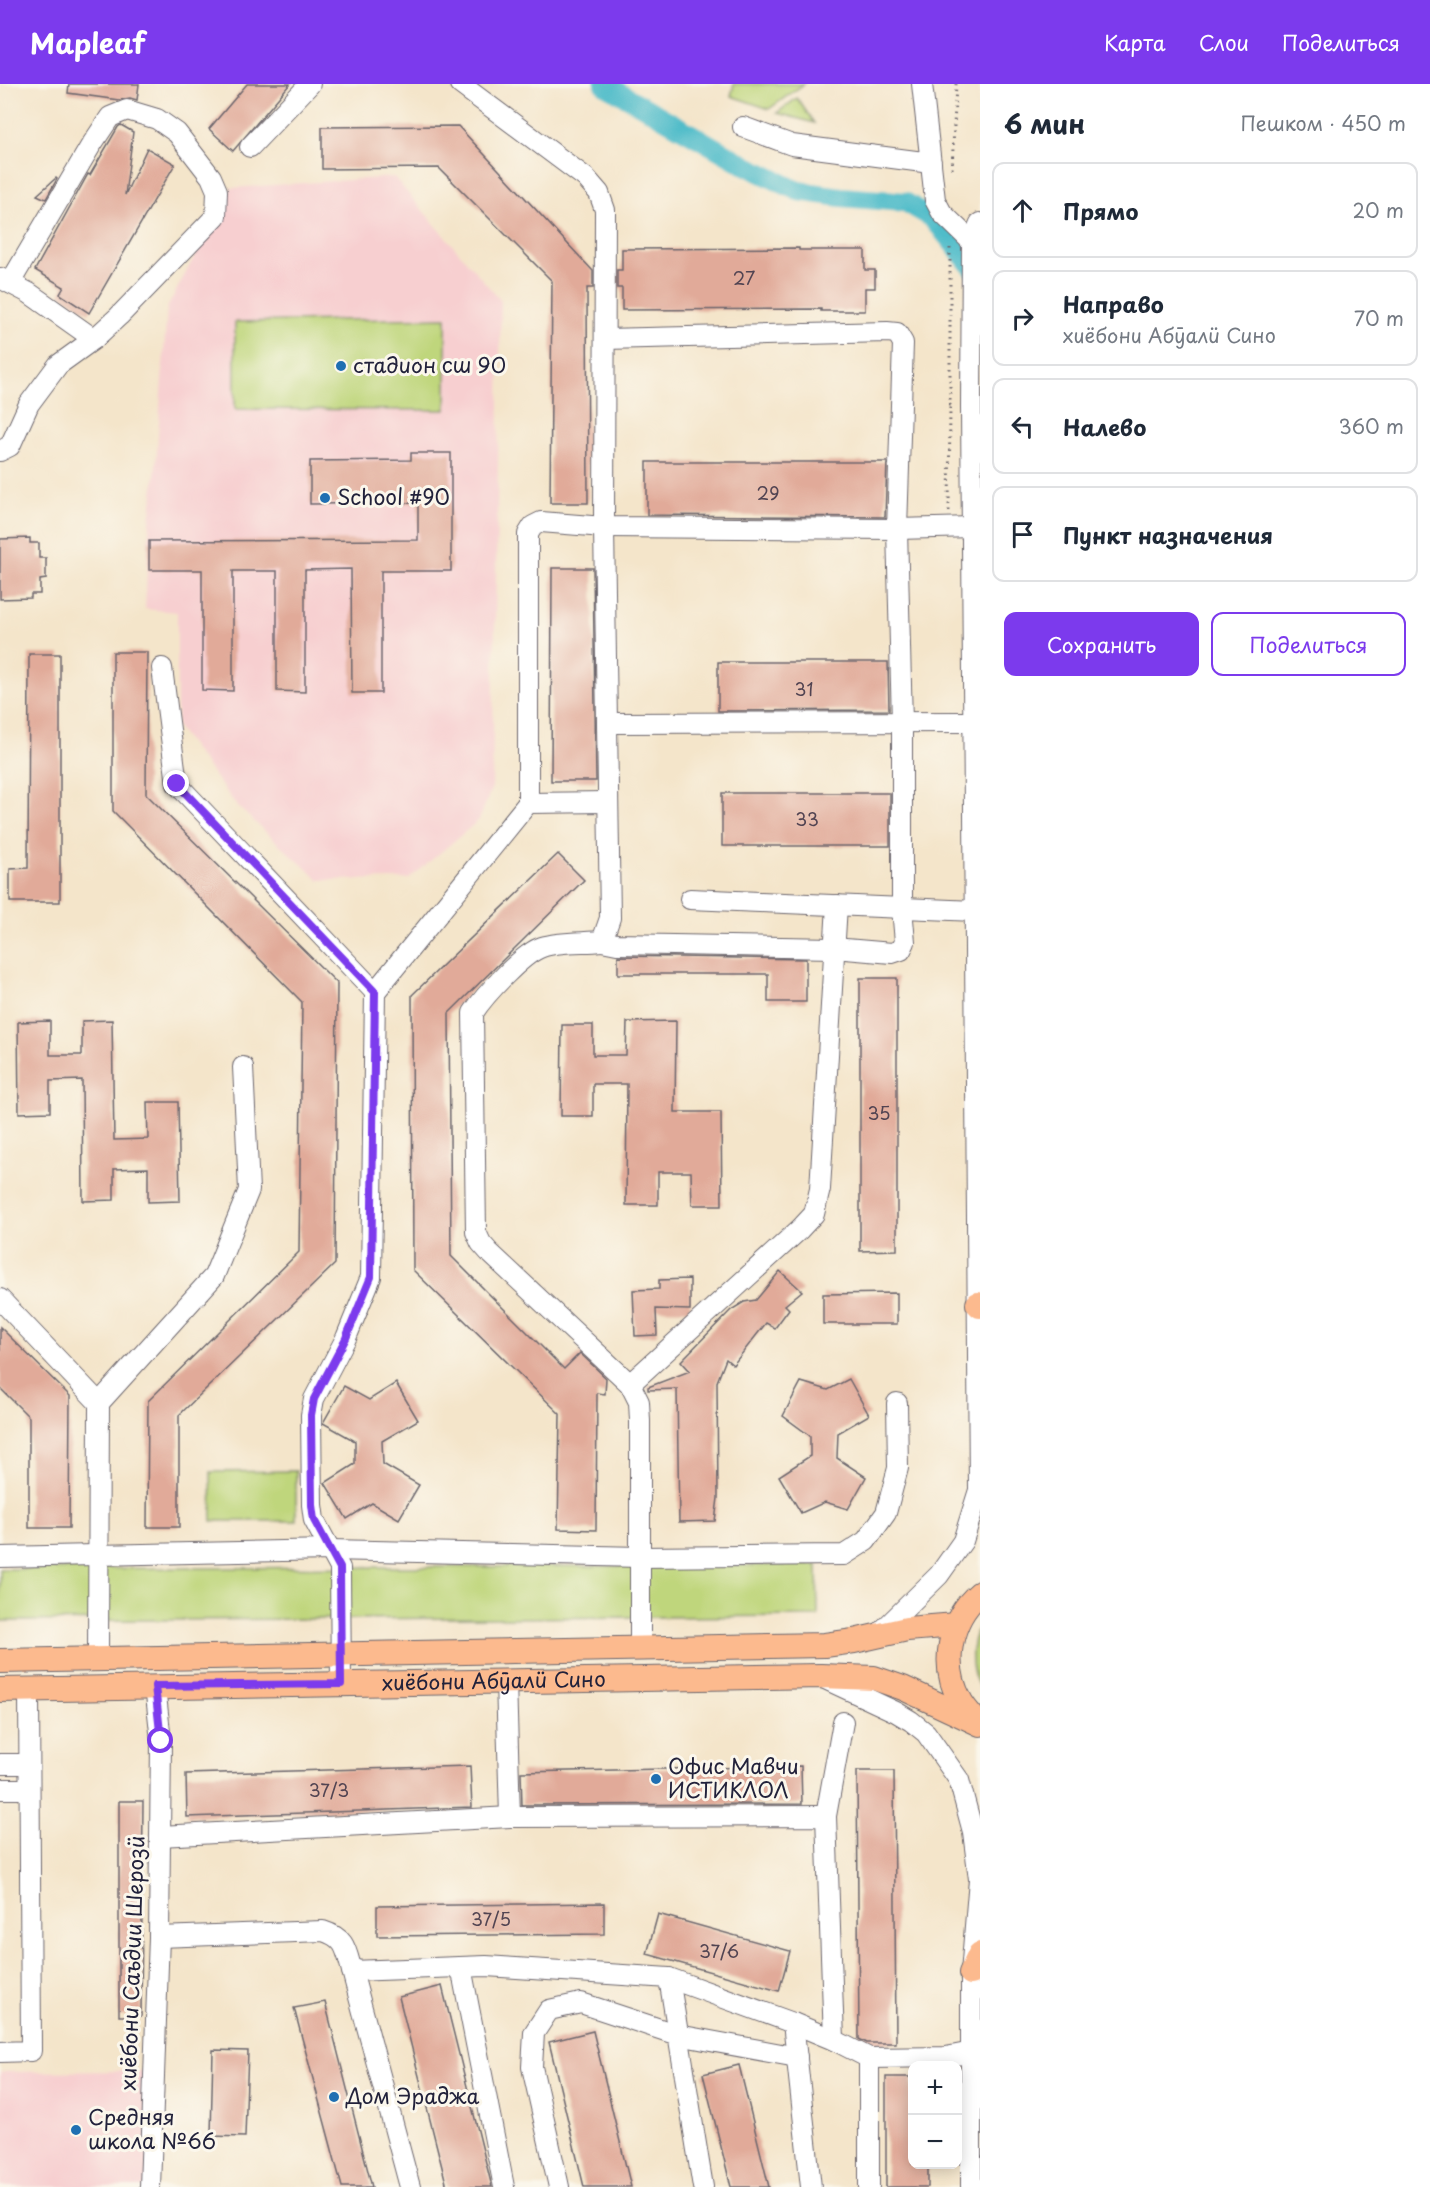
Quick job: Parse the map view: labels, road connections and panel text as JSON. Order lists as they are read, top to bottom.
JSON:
{
  "streets": {
    "main road": ["хиёбони Абӯалӣ Сино"],
    "street": ["хиёбони Саъдии Шерозӣ"]
  },
  "crossings": [
    ["хиёбони Абӯалӣ Сино", "хиёбони Саъдии Шерозӣ"]
  ],
  "places": [
    "стадион сш 90",
    "School #90",
    "Офис Мавчи ИСТИКЛОЛ",
    "Дом Эраджа",
    "Средняя школа №66"
  ],
  "house_numbers": [
    "27",
    "29",
    "31",
    "33",
    "35",
    "37/3",
    "37/5",
    "37/6"
  ],
  "page": {
    "header": "Mapleaf",
    "nav": ["Карта", "Слои", "Поделиться"],
    "heading": ["6 мин", "Пешком · 450 m"],
    "list": [
      ["Прямо", "20 m"],
      ["Направо", "хиёбони Абӯалӣ Сино", "70 m"],
      ["Налево", "360 m"],
      "Пункт назначения"
    ],
    "buttons": ["Сохранить", "Поделиться"],
    "map_buttons": ["+", "−"]
  }
}
